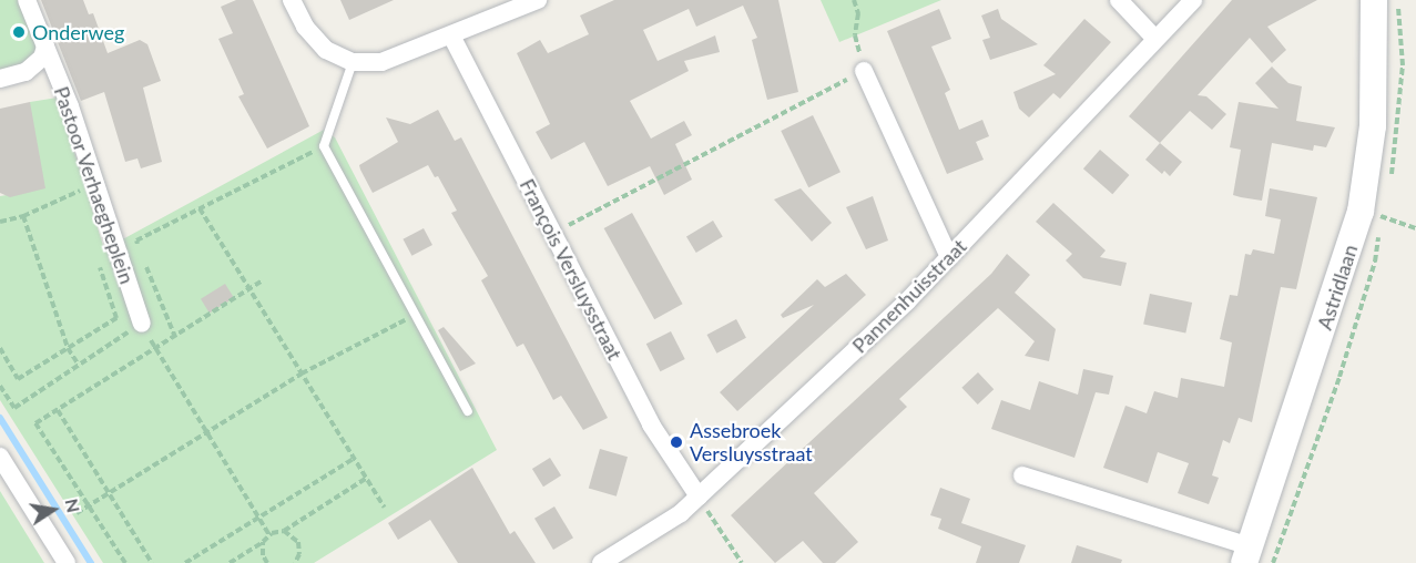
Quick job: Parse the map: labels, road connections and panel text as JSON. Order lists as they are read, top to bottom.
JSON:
{
  "streets": {
    "main road": ["Astridlaan"],
    "street": ["Pastoor Verhaegheplein", "François Versluysstraat", "Pannenhuisstraat"]
  },
  "crossings": [
    ["François Versluysstraat", "Pannenhuisstraat"]
  ],
  "places": ["Onderweg", "Assebroek Versluysstraat"],
  "north": "right"
}
